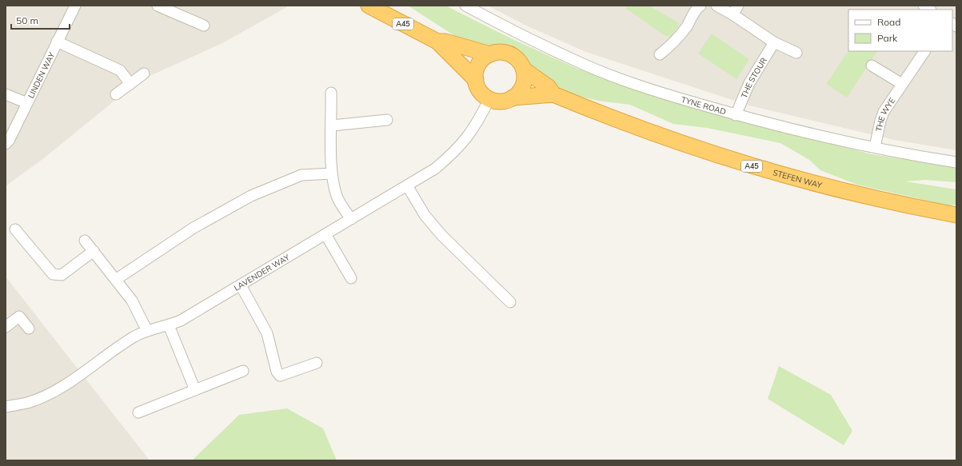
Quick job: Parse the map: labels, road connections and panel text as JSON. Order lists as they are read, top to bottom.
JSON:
{
  "streets": {
    "highway": ["A45", "STEFEN WAY"],
    "street": [
      "LINDEN WAY",
      "THE STOUR",
      "TYNE ROAD",
      "THE WYE",
      "LAVENDER WAY"
    ]
  },
  "crossings": [
    ["A45", "STEFEN WAY"],
    ["A45", "LAVENDER WAY"],
    ["THE STOUR", "TYNE ROAD"],
    ["TYNE ROAD", "THE WYE"],
    ["STEFEN WAY", "LAVENDER WAY"]
  ],
  "legend": ["Road", "Park"],
  "scale_bar": "50 m"
}
